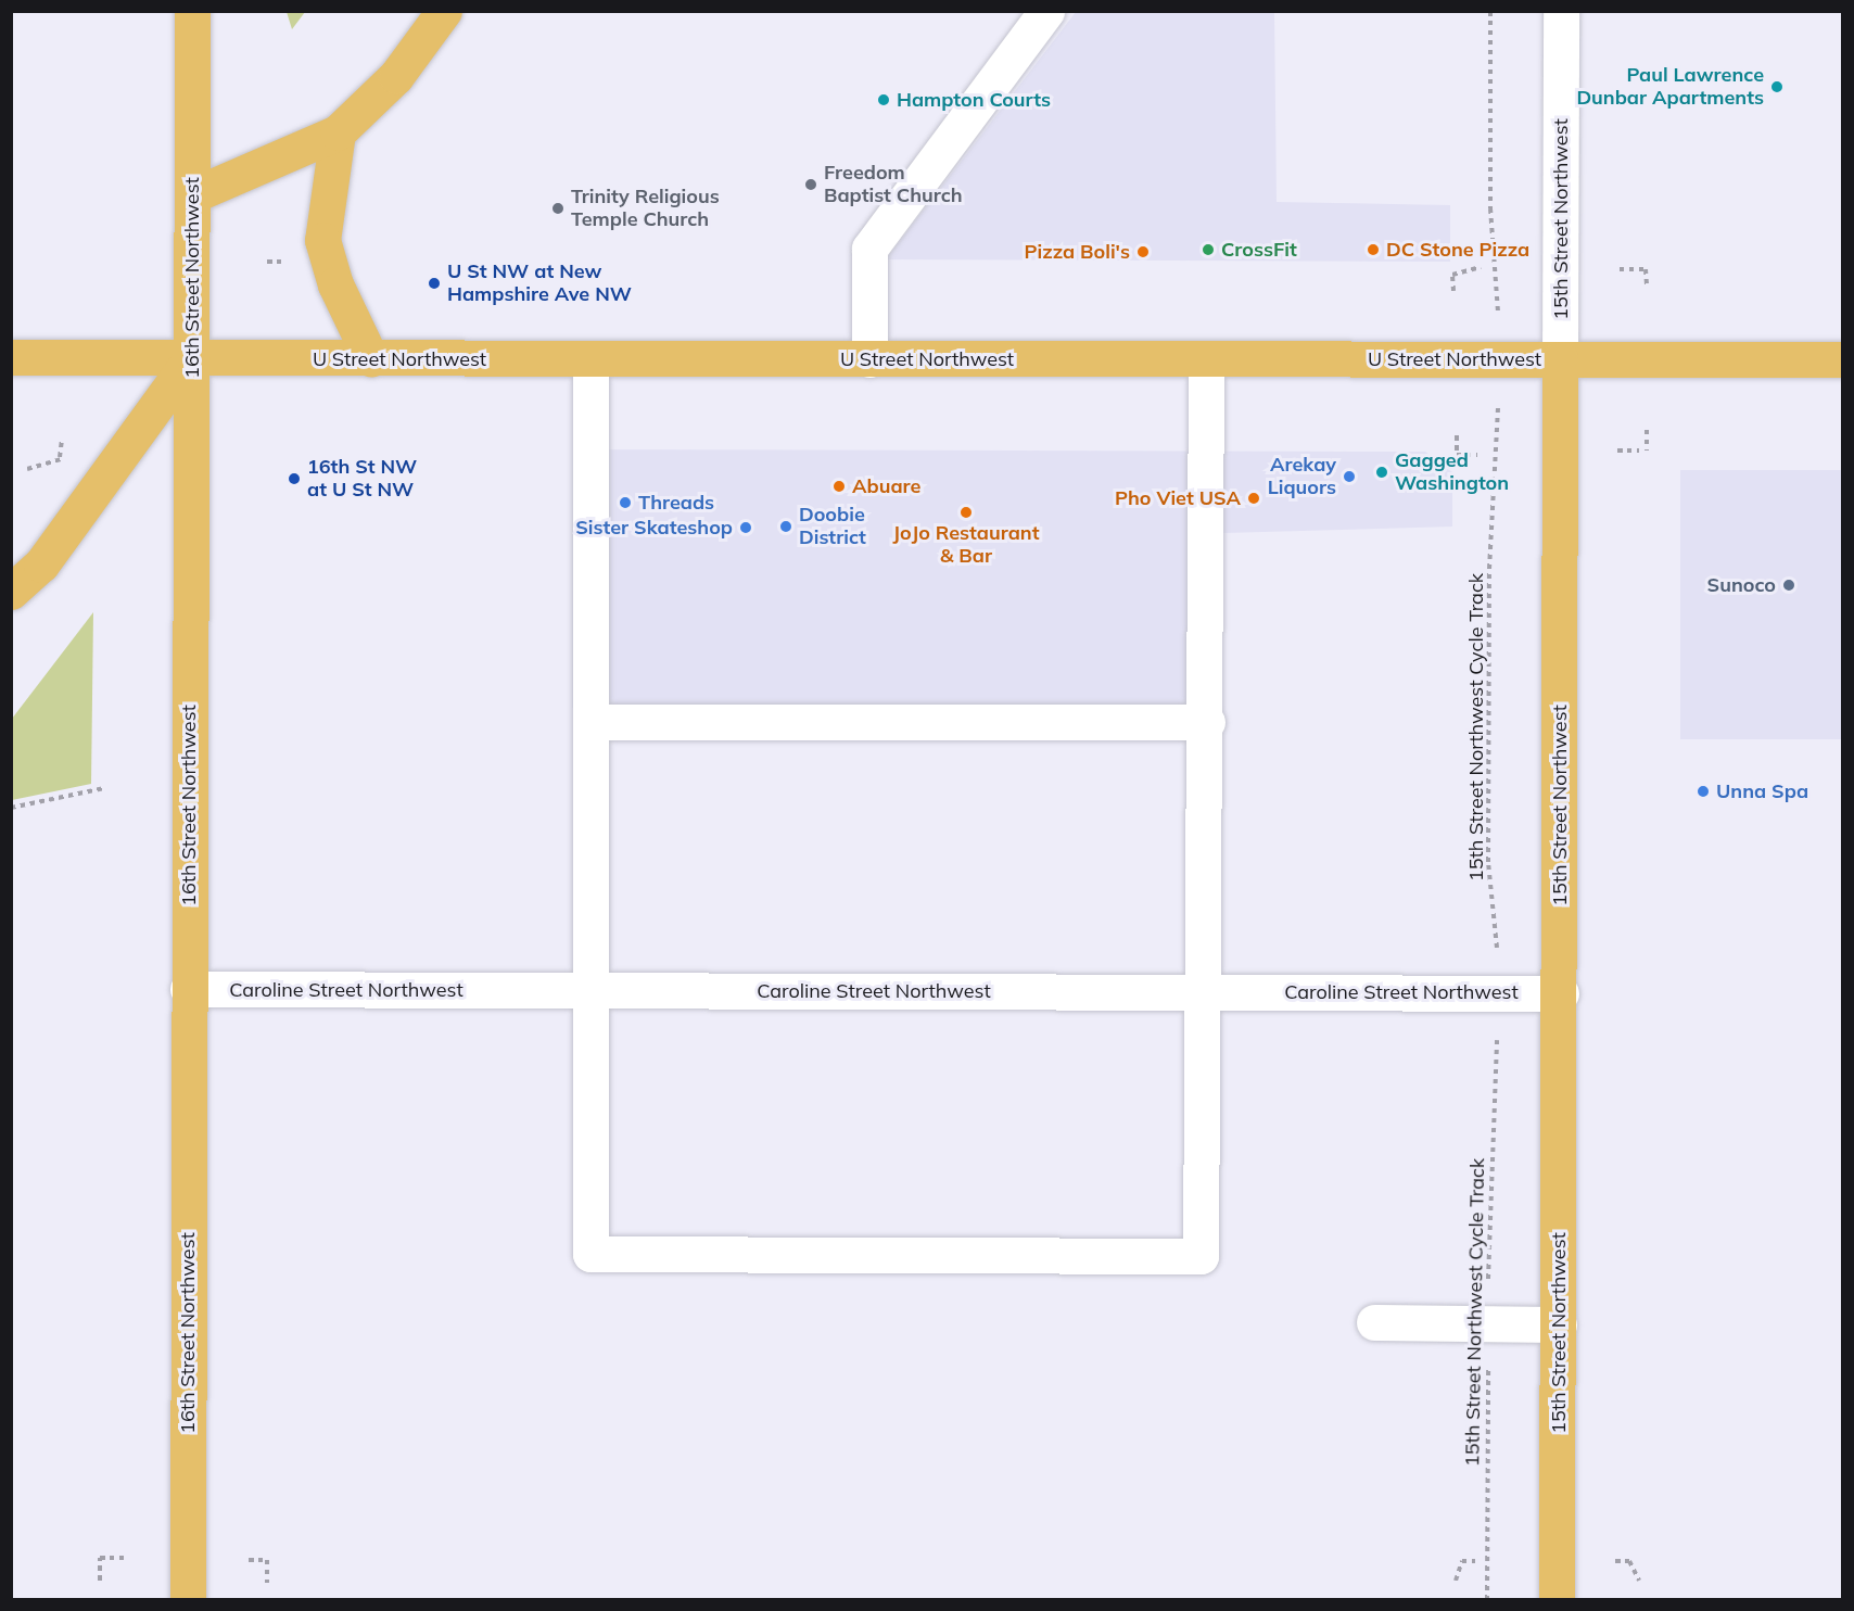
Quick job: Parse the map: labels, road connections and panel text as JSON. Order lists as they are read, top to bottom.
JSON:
{
  "streets": {
    "main road": ["15th Street Northwest", "16th Street Northwest", "U Street Northwest"],
    "street": ["Caroline Street Northwest"],
    "path": ["15th Street Northwest Cycle Track"]
  },
  "crossings": [
    ["15th Street Northwest", "U Street Northwest"],
    ["15th Street Northwest", "Caroline Street Northwest"],
    ["16th Street Northwest", "U Street Northwest"],
    ["16th Street Northwest", "Caroline Street Northwest"],
    ["U Street Northwest", "15th Street Northwest Cycle Track"],
    ["15th Street Northwest Cycle Track", "Caroline Street Northwest"]
  ],
  "places": [
    "Paul Lawrence Dunbar Apartments",
    "Hampton Courts",
    "Freedom Baptist Church",
    "Trinity Religious Temple Church",
    "CrossFit",
    "DC Stone Pizza",
    "Pizza Boli's",
    "U St NW at New Hampshire Ave NW",
    "Gagged Washington",
    "Arekay Liquors",
    "16th St NW at U St NW",
    "Abuare",
    "Pho Viet USA",
    "Threads",
    "JoJo Restaurant & Bar",
    "Doobie District",
    "Sister Skateshop",
    "Sunoco",
    "Unna Spa"
  ]
}
